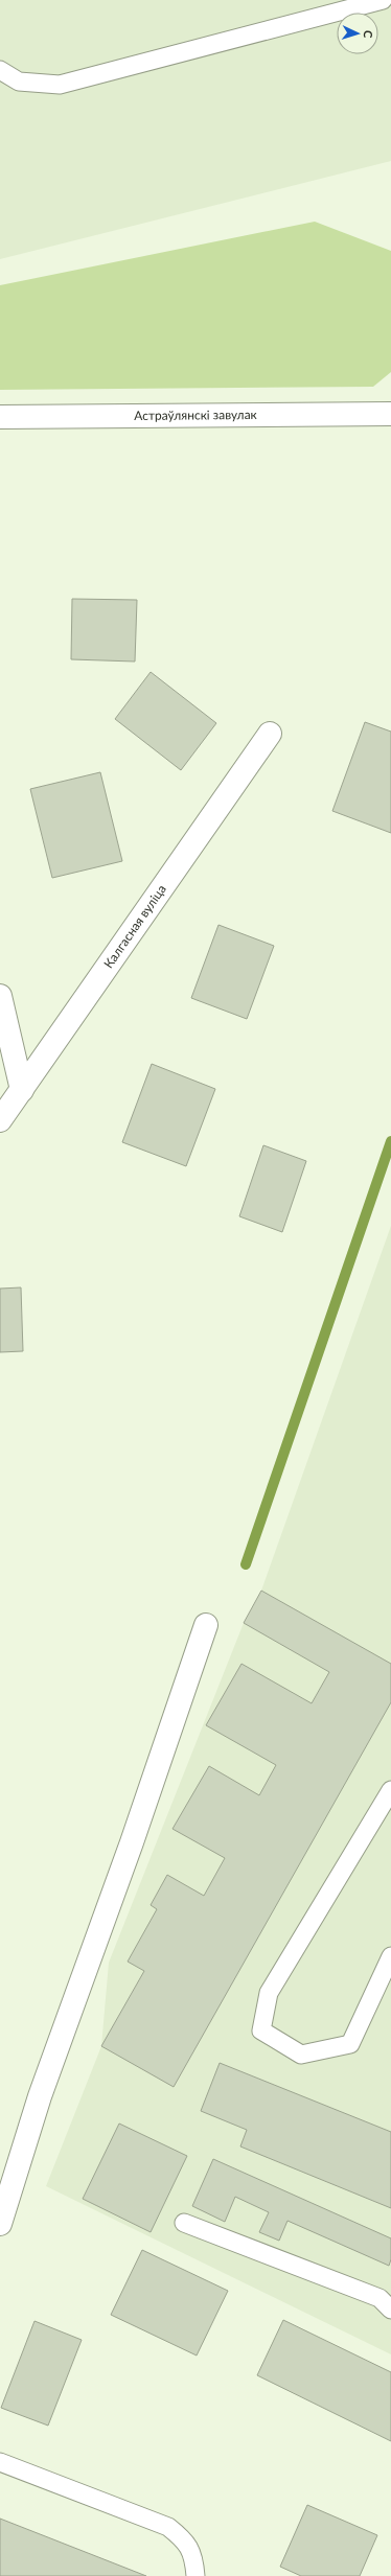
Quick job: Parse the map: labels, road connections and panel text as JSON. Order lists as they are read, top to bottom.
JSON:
{
  "streets": {
    "street": ["Астраўлянскі завулак", "Калгасная вуліца"]
  },
  "north": "right"
}
